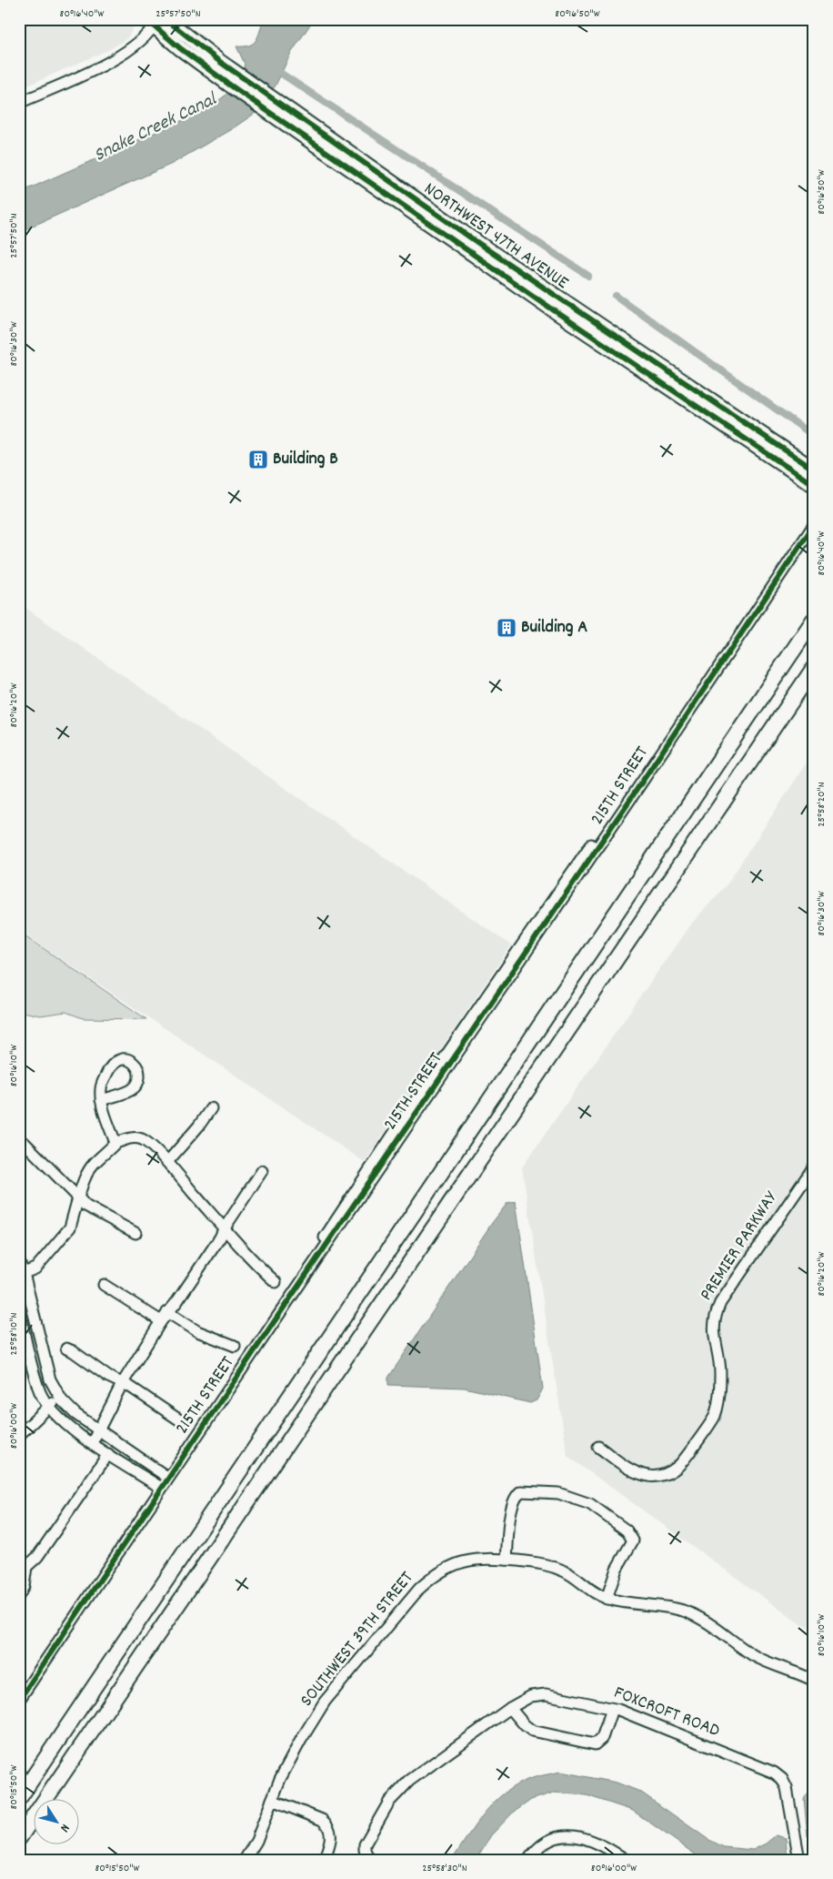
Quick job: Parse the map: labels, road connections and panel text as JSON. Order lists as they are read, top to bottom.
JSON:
{
  "streets": {
    "main road": ["NORTHWEST 47TH AVENUE"],
    "street": [
      "215TH STREET",
      "PREMIER PARKWAY",
      "SOUTHWEST 39TH STREET",
      "FOXCROFT ROAD"
    ]
  },
  "water": ["Snake Creek Canal"],
  "places": {
    "building": ["Building B", "Building A"]
  },
  "north": "bottom right",
  "coordinates": [
    "80°16'40\"W",
    "25°57'50\"N",
    "80°16'50\"W",
    "80°16'30\"W",
    "80°16'20\"W",
    "25°58'20\"N",
    "80°16'10\"W",
    "25°58'10\"N",
    "80°16'00\"W",
    "80°15'50\"W",
    "25°58'30\"N"
  ]
}
